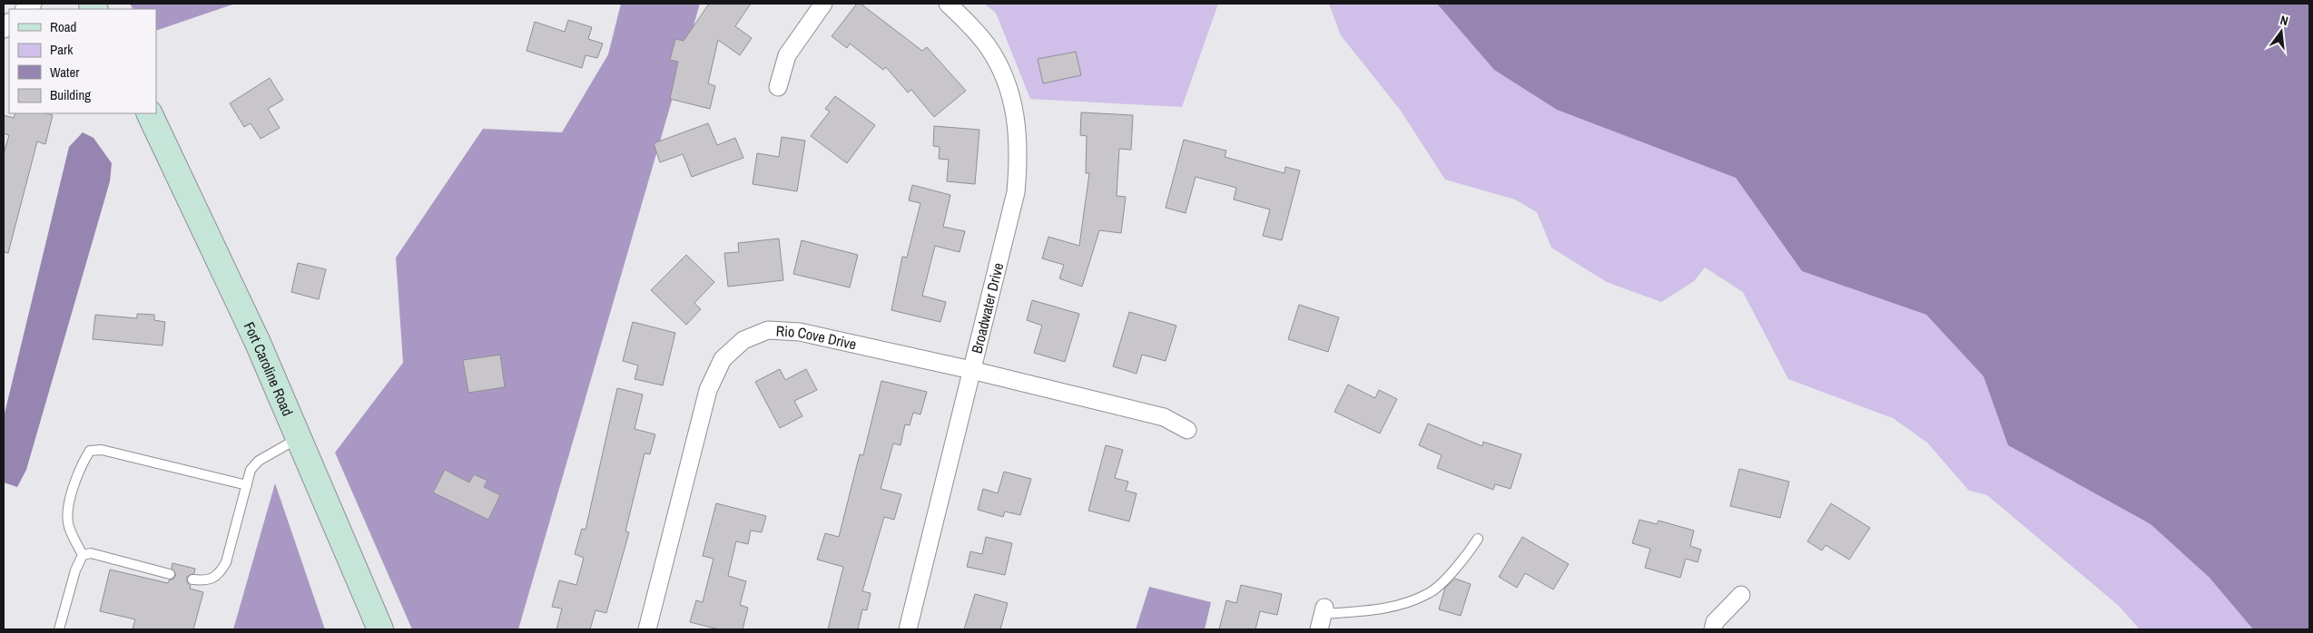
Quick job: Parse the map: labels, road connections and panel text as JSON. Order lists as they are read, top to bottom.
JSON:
{
  "streets": {
    "street": ["Broadwater Drive", "Rio Cove Drive", "Fort Caroline Road"]
  },
  "crossings": [
    ["Broadwater Drive", "Rio Cove Drive"]
  ],
  "legend": [
    "Road",
    "Park",
    "Water",
    "Building"
  ],
  "north": "top"
}
